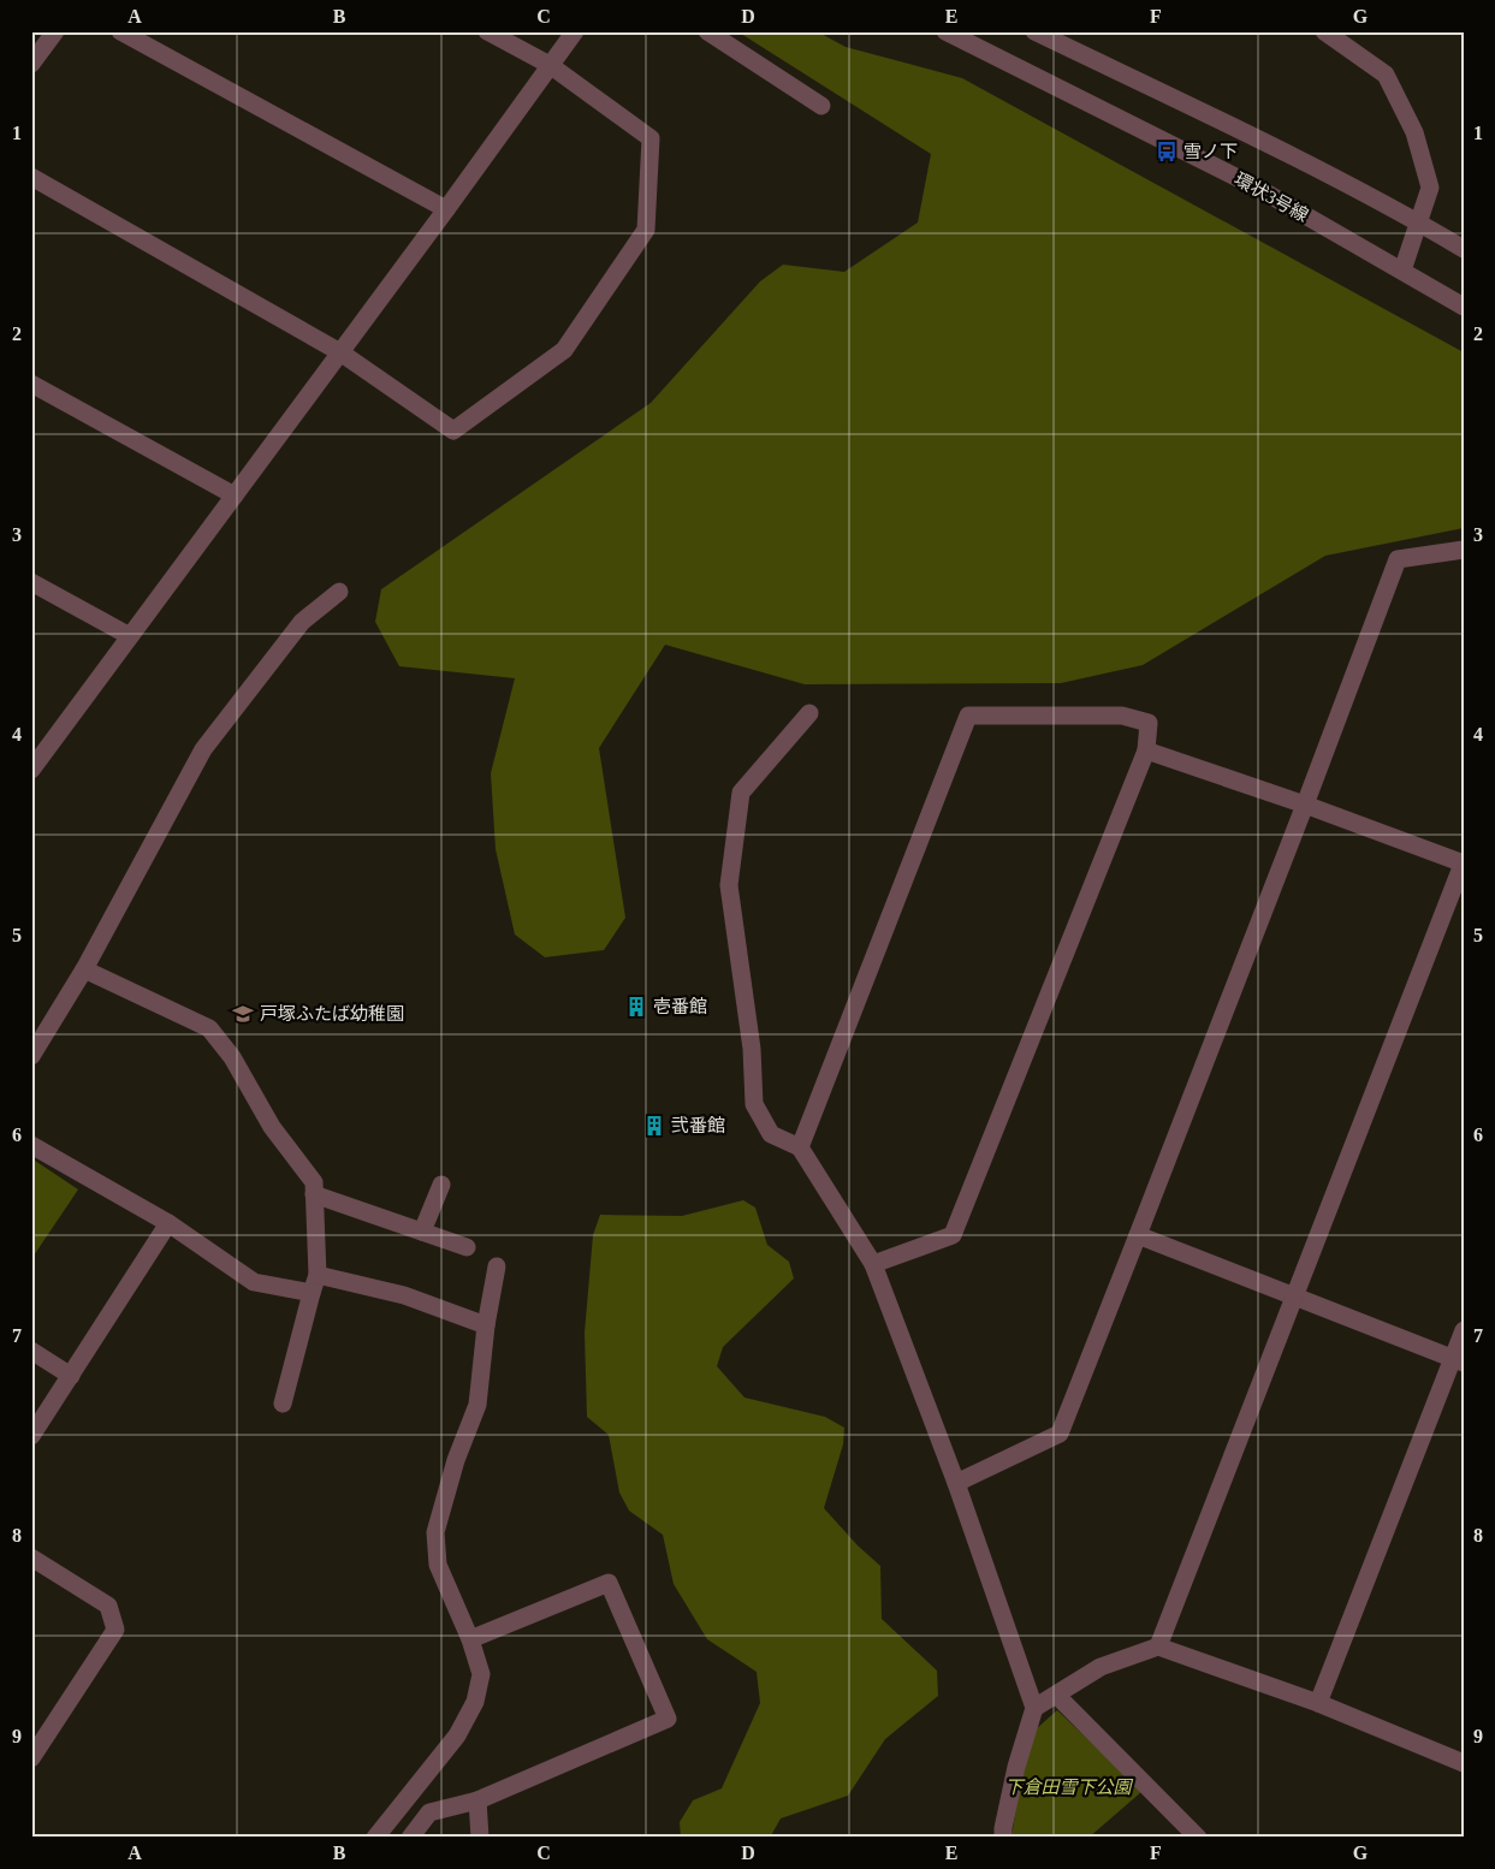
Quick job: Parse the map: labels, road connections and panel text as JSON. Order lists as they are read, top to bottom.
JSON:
{
  "streets": {
    "street": ["環状3号線"]
  },
  "parks": ["下倉田雪下公園"],
  "places": {
    "bus stop": ["雪ノ下"],
    "building": ["壱番館", "弐番館"],
    "school or university": ["戸塚ふたば幼稚園"]
  },
  "grid": {
    "columns": [
      "A",
      "B",
      "C",
      "D",
      "E",
      "F",
      "G"
    ],
    "rows": [
      "1",
      "2",
      "3",
      "4",
      "5",
      "6",
      "7",
      "8",
      "9"
    ]
  }
}
